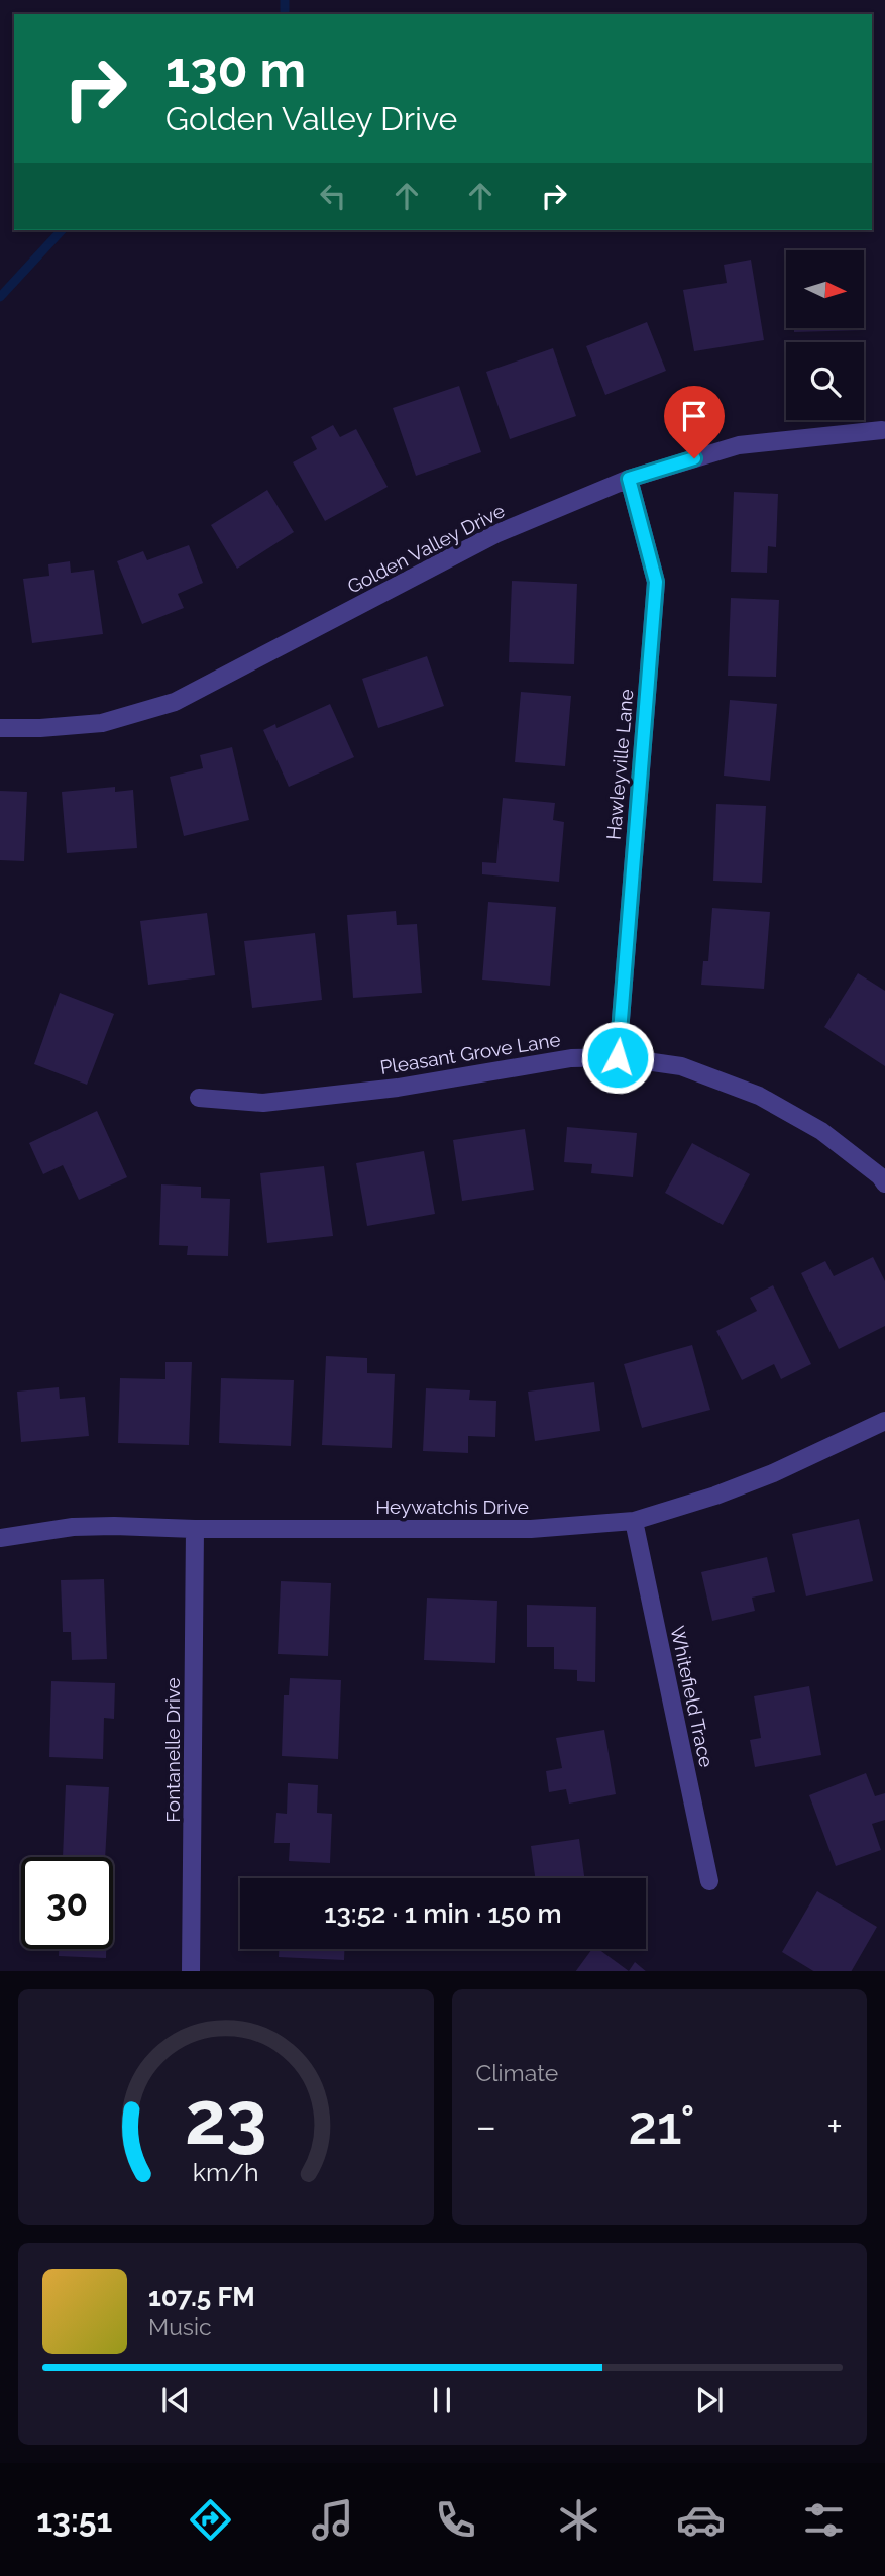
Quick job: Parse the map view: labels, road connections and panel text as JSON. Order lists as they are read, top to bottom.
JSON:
{
  "streets": {
    "street": [
      "Golden Valley Drive",
      "Hawleyville Lane",
      "Pleasant Grove Lane",
      "Heywatchis Drive",
      "Whitefield Trace",
      "Fontanelle Drive"
    ]
  },
  "crossings": [
    ["Golden Valley Drive", "Hawleyville Lane"],
    ["Hawleyville Lane", "Pleasant Grove Lane"],
    ["Heywatchis Drive", "Whitefield Trace"],
    ["Heywatchis Drive", "Fontanelle Drive"]
  ],
  "north": "right",
  "page": {
    "turn": ["130 m", "Golden Valley Drive"],
    "limit": "30",
    "trip": "13:52 · 1 min · 150 m",
    "tile": "Climate",
    "heat": ["−", "21°", "+"],
    "song": ["107.5 FM", "Music"],
    "tabs": "13:51",
    "gauge": ["23", "km/h"]
  }
}
